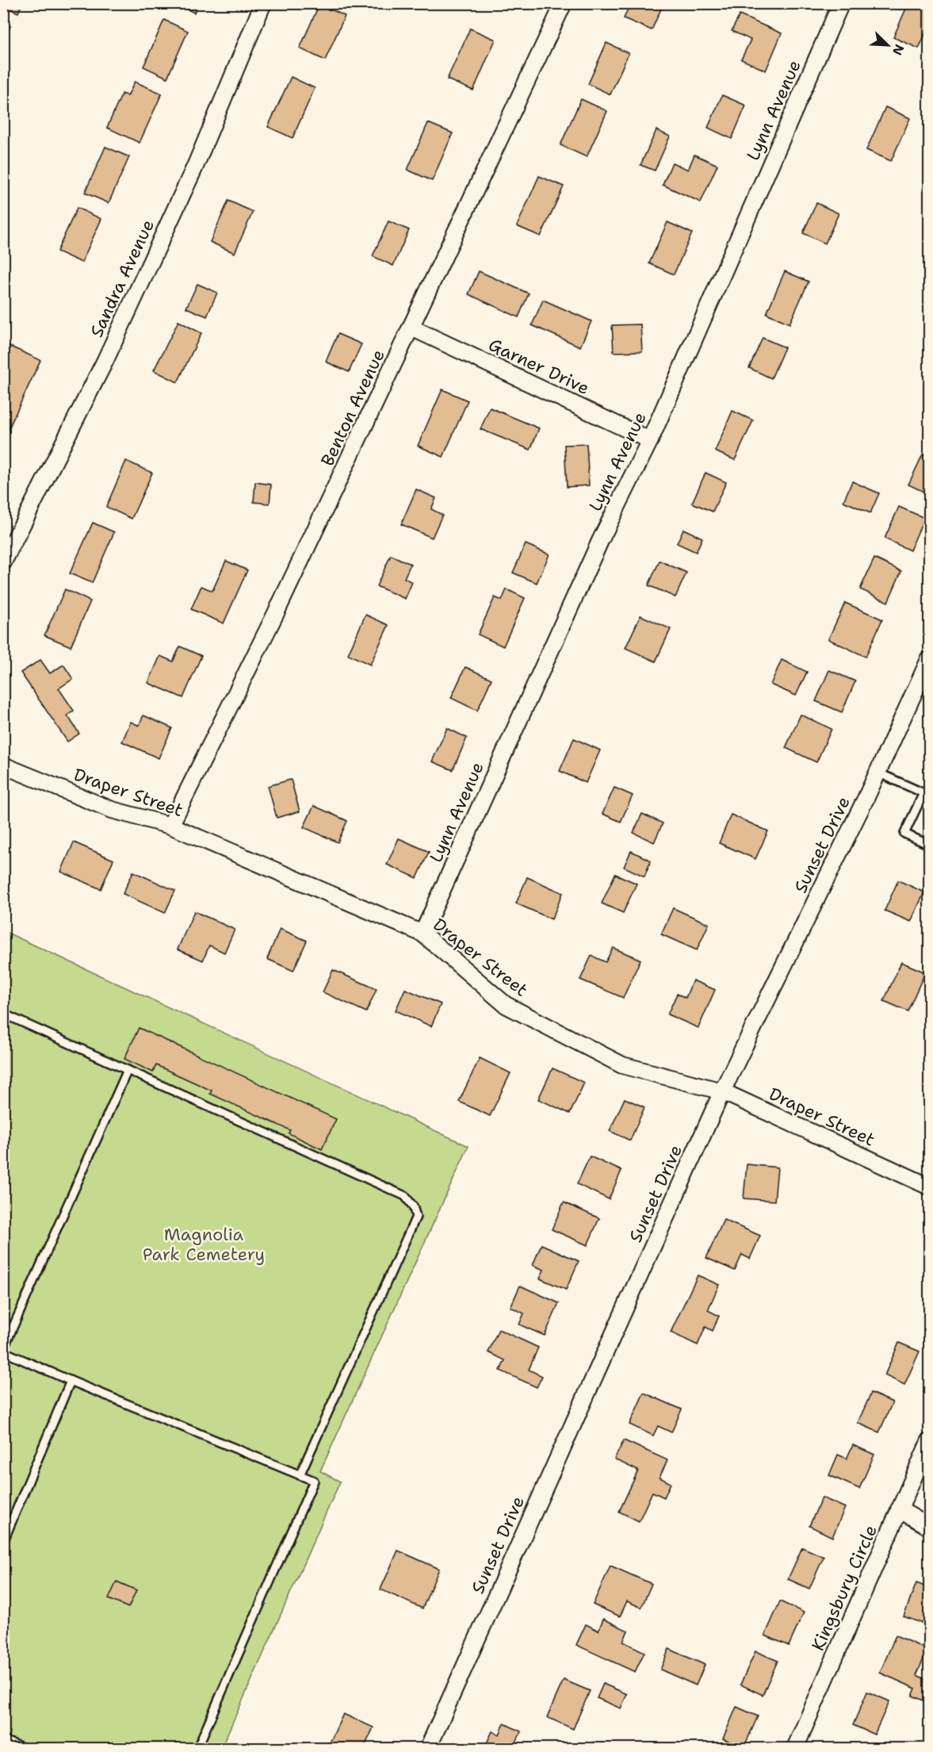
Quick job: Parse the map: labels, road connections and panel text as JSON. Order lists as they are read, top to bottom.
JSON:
{
  "streets": {
    "street": [
      "Lynn Avenue",
      "Sandra Avenue",
      "Garner Drive",
      "Benton Avenue",
      "Draper Street",
      "Sunset Drive",
      "Kingsbury Circle"
    ]
  },
  "crossings": [
    ["Lynn Avenue", "Garner Drive"],
    ["Lynn Avenue", "Draper Street"],
    ["Garner Drive", "Benton Avenue"],
    ["Benton Avenue", "Draper Street"],
    ["Draper Street", "Sunset Drive"]
  ],
  "parks": ["Magnolia Park Cemetery"],
  "north": "bottom right"
}
